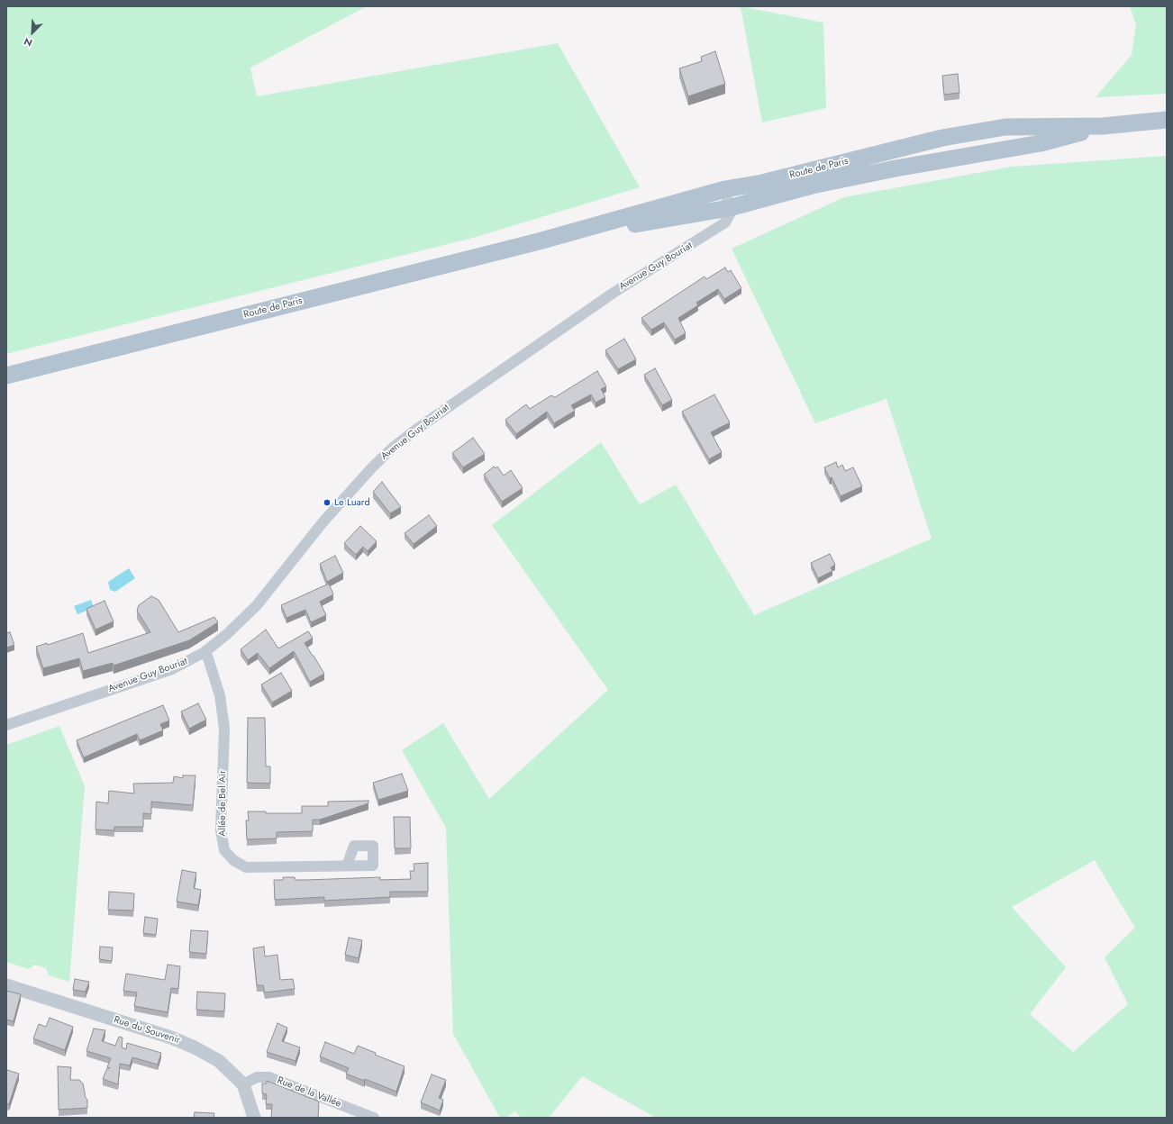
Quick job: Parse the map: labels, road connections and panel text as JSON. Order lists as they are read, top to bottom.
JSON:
{
  "streets": {
    "main road": ["Route de Paris"],
    "street": [
      "Avenue Guy Bouriat",
      "Allée de Bel Air",
      "Rue du Souvenir",
      "Rue de la Vallée"
    ]
  },
  "crossings": [
    ["Route de Paris", "Avenue Guy Bouriat"],
    ["Avenue Guy Bouriat", "Allée de Bel Air"],
    ["Rue du Souvenir", "Rue de la Vallée"]
  ],
  "places": ["Le Luard"],
  "north": "bottom left"
}
